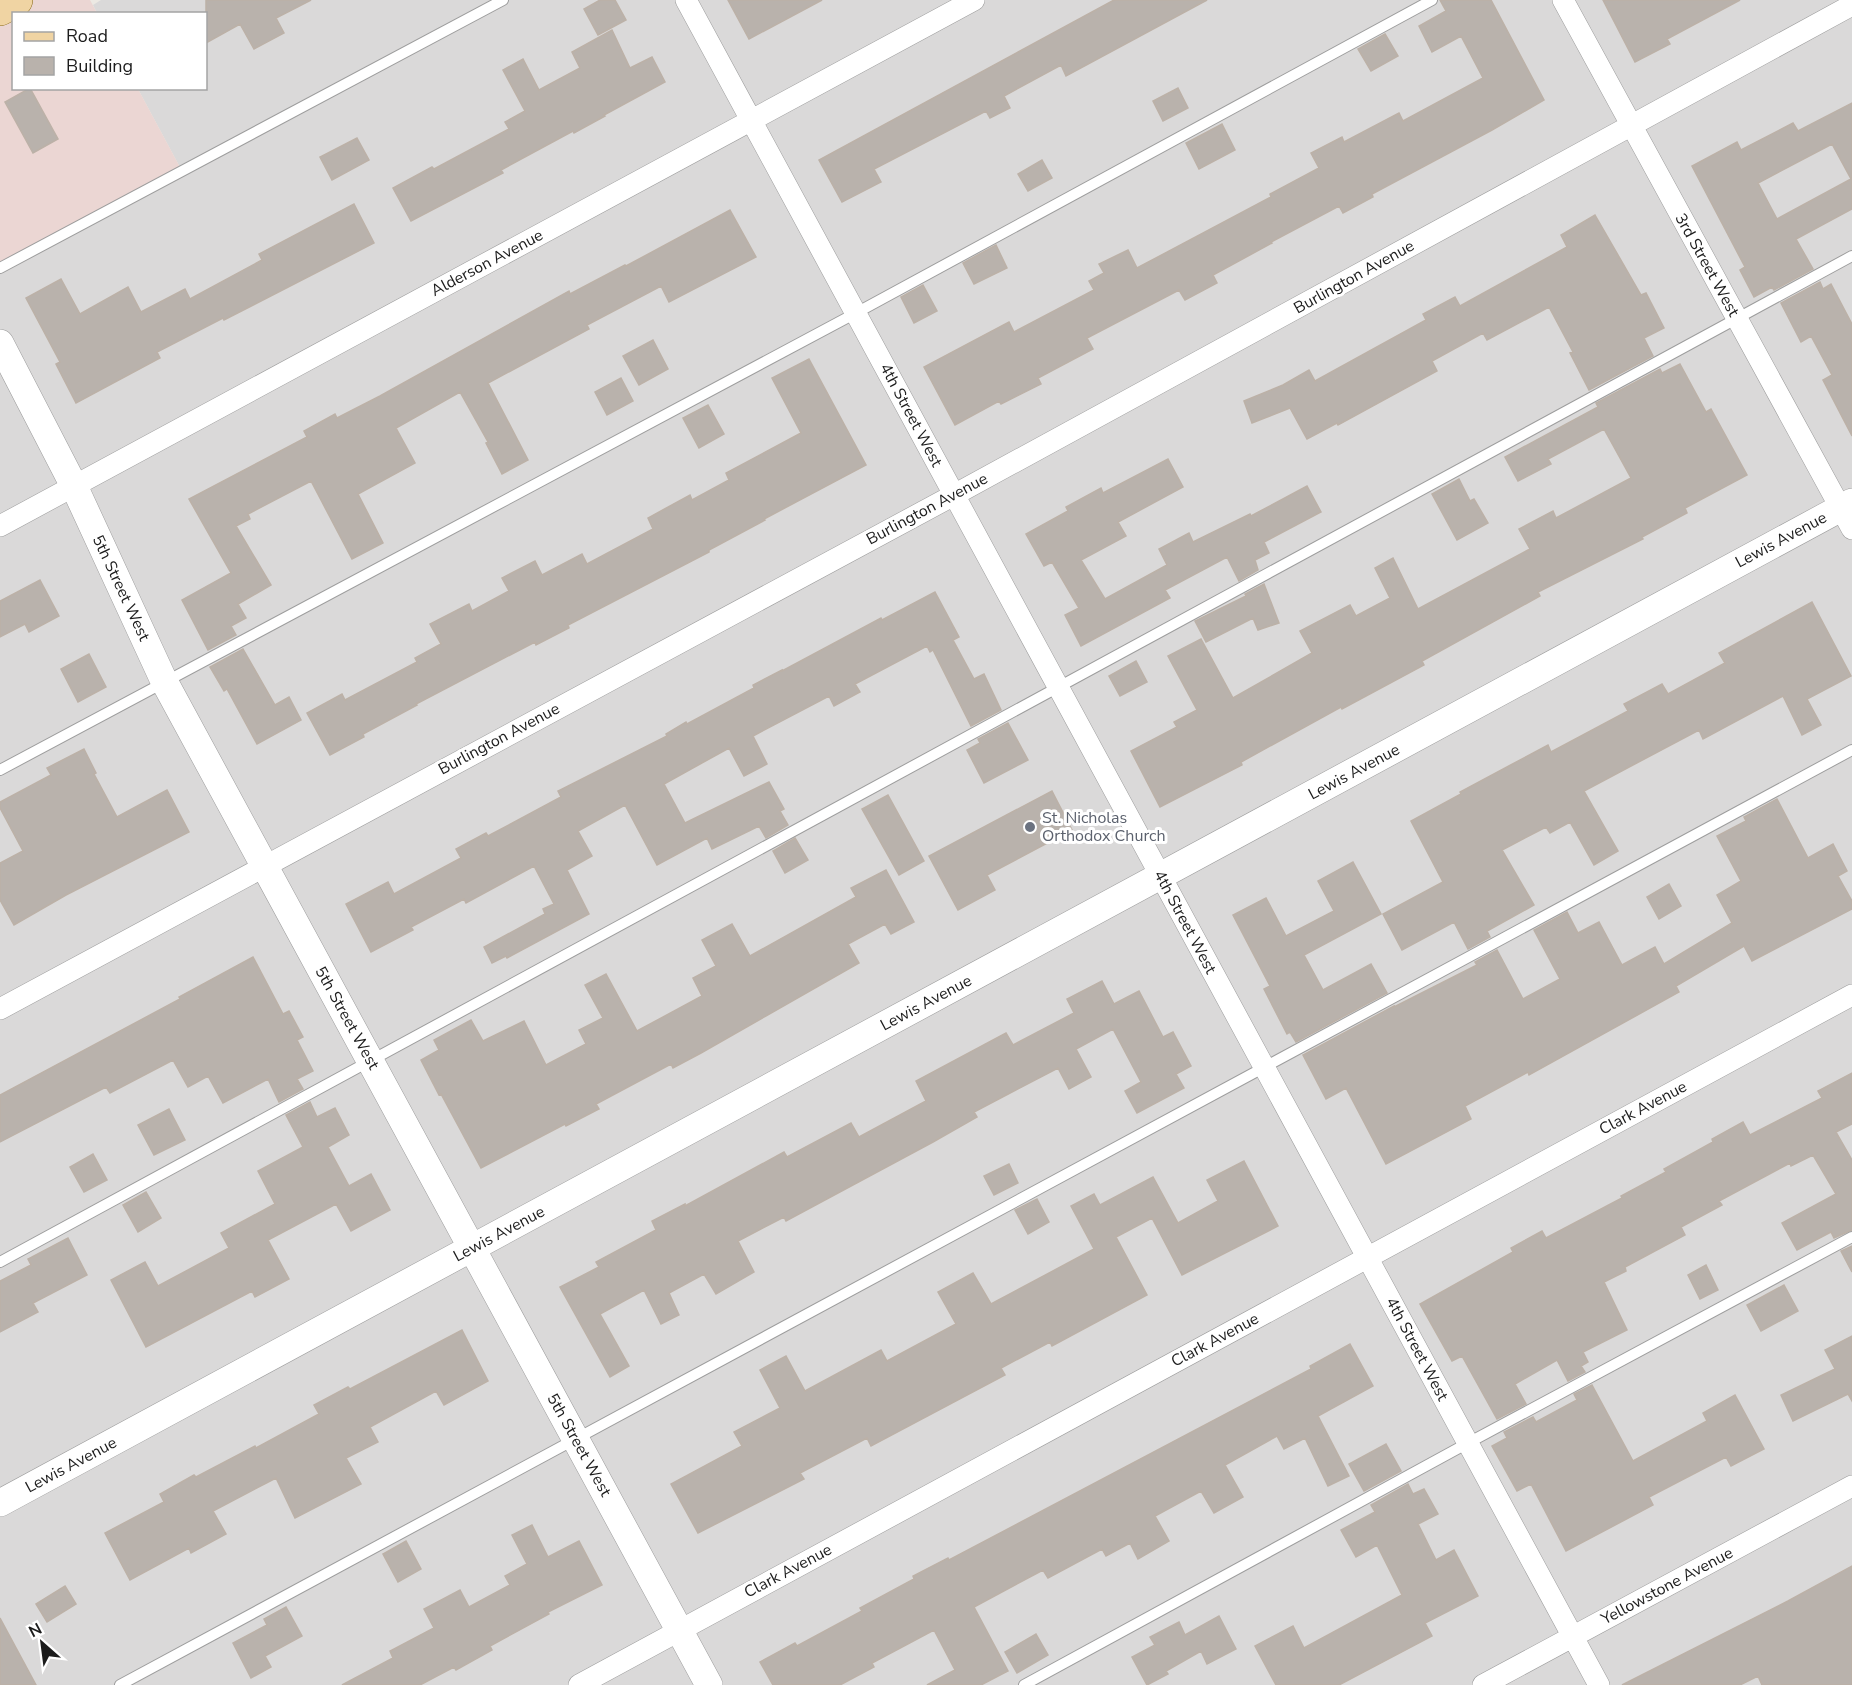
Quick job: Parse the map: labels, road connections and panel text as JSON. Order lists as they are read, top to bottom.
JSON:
{
  "streets": {
    "street": [
      "Alderson Avenue",
      "3rd Street West",
      "Burlington Avenue",
      "4th Street West",
      "Lewis Avenue",
      "5th Street West",
      "Clark Avenue",
      "Yellowstone Avenue"
    ]
  },
  "crossings": [
    ["Alderson Avenue", "4th Street West"],
    ["Alderson Avenue", "5th Street West"],
    ["3rd Street West", "Burlington Avenue"],
    ["3rd Street West", "Lewis Avenue"],
    ["Burlington Avenue", "4th Street West"],
    ["Burlington Avenue", "5th Street West"],
    ["4th Street West", "Lewis Avenue"],
    ["4th Street West", "Clark Avenue"],
    ["4th Street West", "Yellowstone Avenue"],
    ["Lewis Avenue", "5th Street West"],
    ["5th Street West", "Clark Avenue"]
  ],
  "places": ["St. Nicholas Orthodox Church"],
  "legend": ["Road", "Building"],
  "north": "top left"
}
